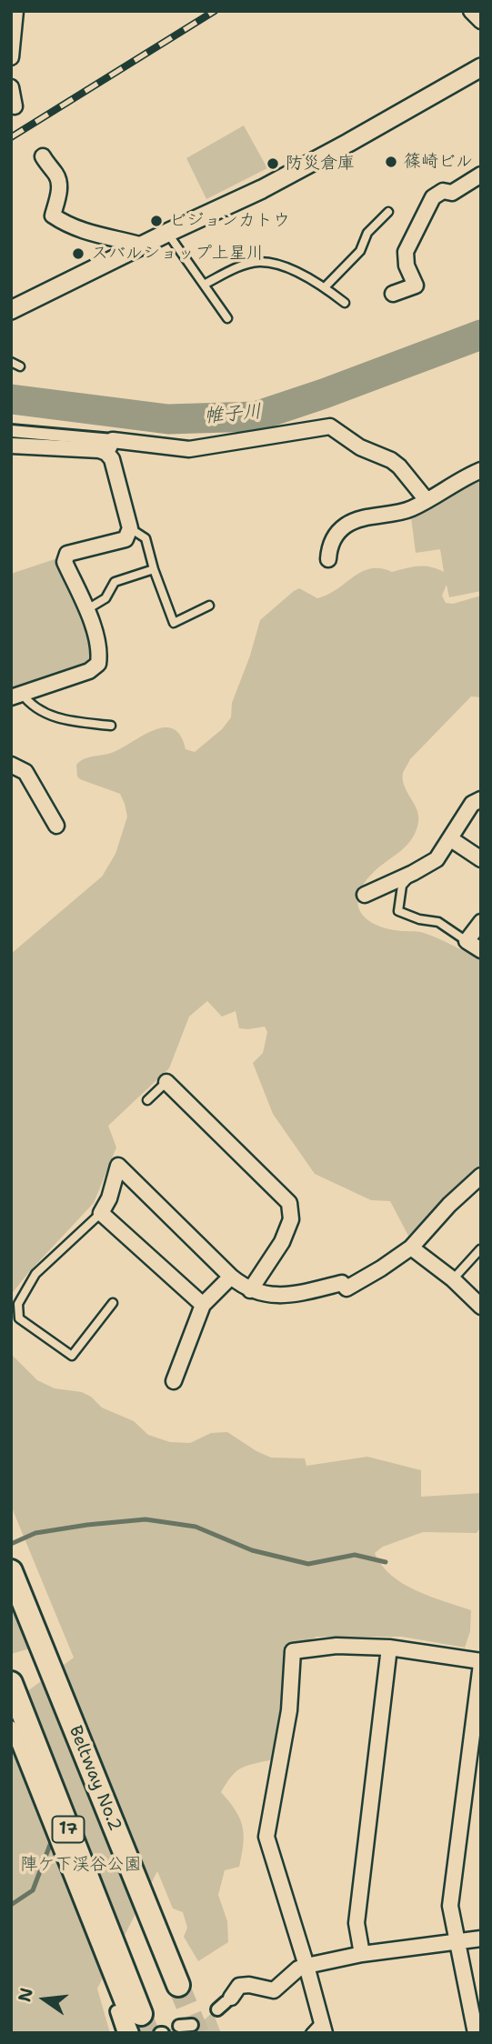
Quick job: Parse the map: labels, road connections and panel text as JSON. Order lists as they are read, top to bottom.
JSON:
{
  "streets": {
    "main road": ["Beltway No.2", "17"]
  },
  "water": ["帷子川"],
  "parks": ["陣ケ下渓谷公園"],
  "places": [
    "篠崎ビル",
    "防災倉庫",
    "ビジョンカトウ",
    "スバルショップ上星川"
  ],
  "north": "left"
}
